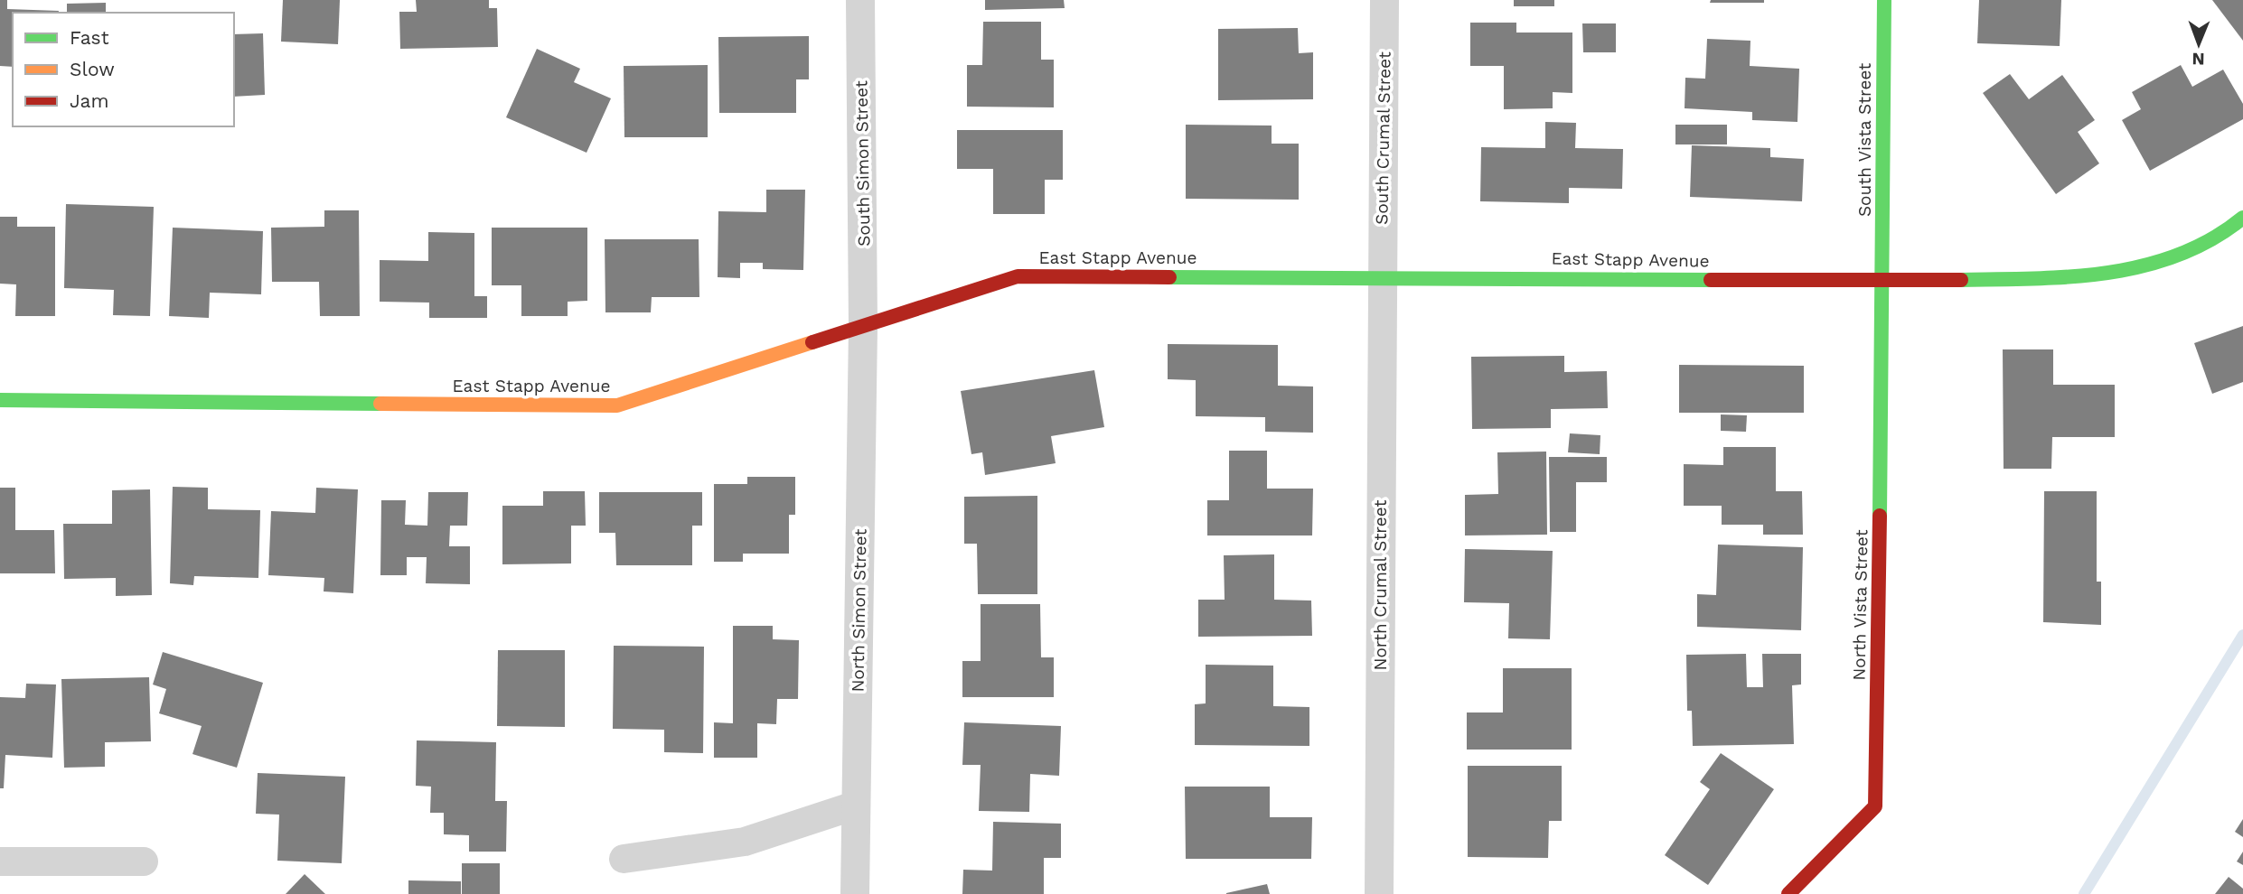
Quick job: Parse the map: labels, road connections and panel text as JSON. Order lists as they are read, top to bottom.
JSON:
{
  "streets": {
    "street": [
      "South Crumal Street",
      "South Vista Street",
      "South Simon Street",
      "East Stapp Avenue",
      "North Crumal Street",
      "North Vista Street",
      "North Simon Street"
    ]
  },
  "crossings": [
    ["South Crumal Street", "East Stapp Avenue"],
    ["South Crumal Street", "North Crumal Street"],
    ["South Vista Street", "East Stapp Avenue"],
    ["South Vista Street", "North Vista Street"],
    ["South Simon Street", "East Stapp Avenue"],
    ["South Simon Street", "North Simon Street"],
    ["East Stapp Avenue", "North Crumal Street"],
    ["East Stapp Avenue", "North Vista Street"],
    ["East Stapp Avenue", "North Simon Street"]
  ],
  "legend": ["Fast", "Slow", "Jam"],
  "north": "bottom"
}
